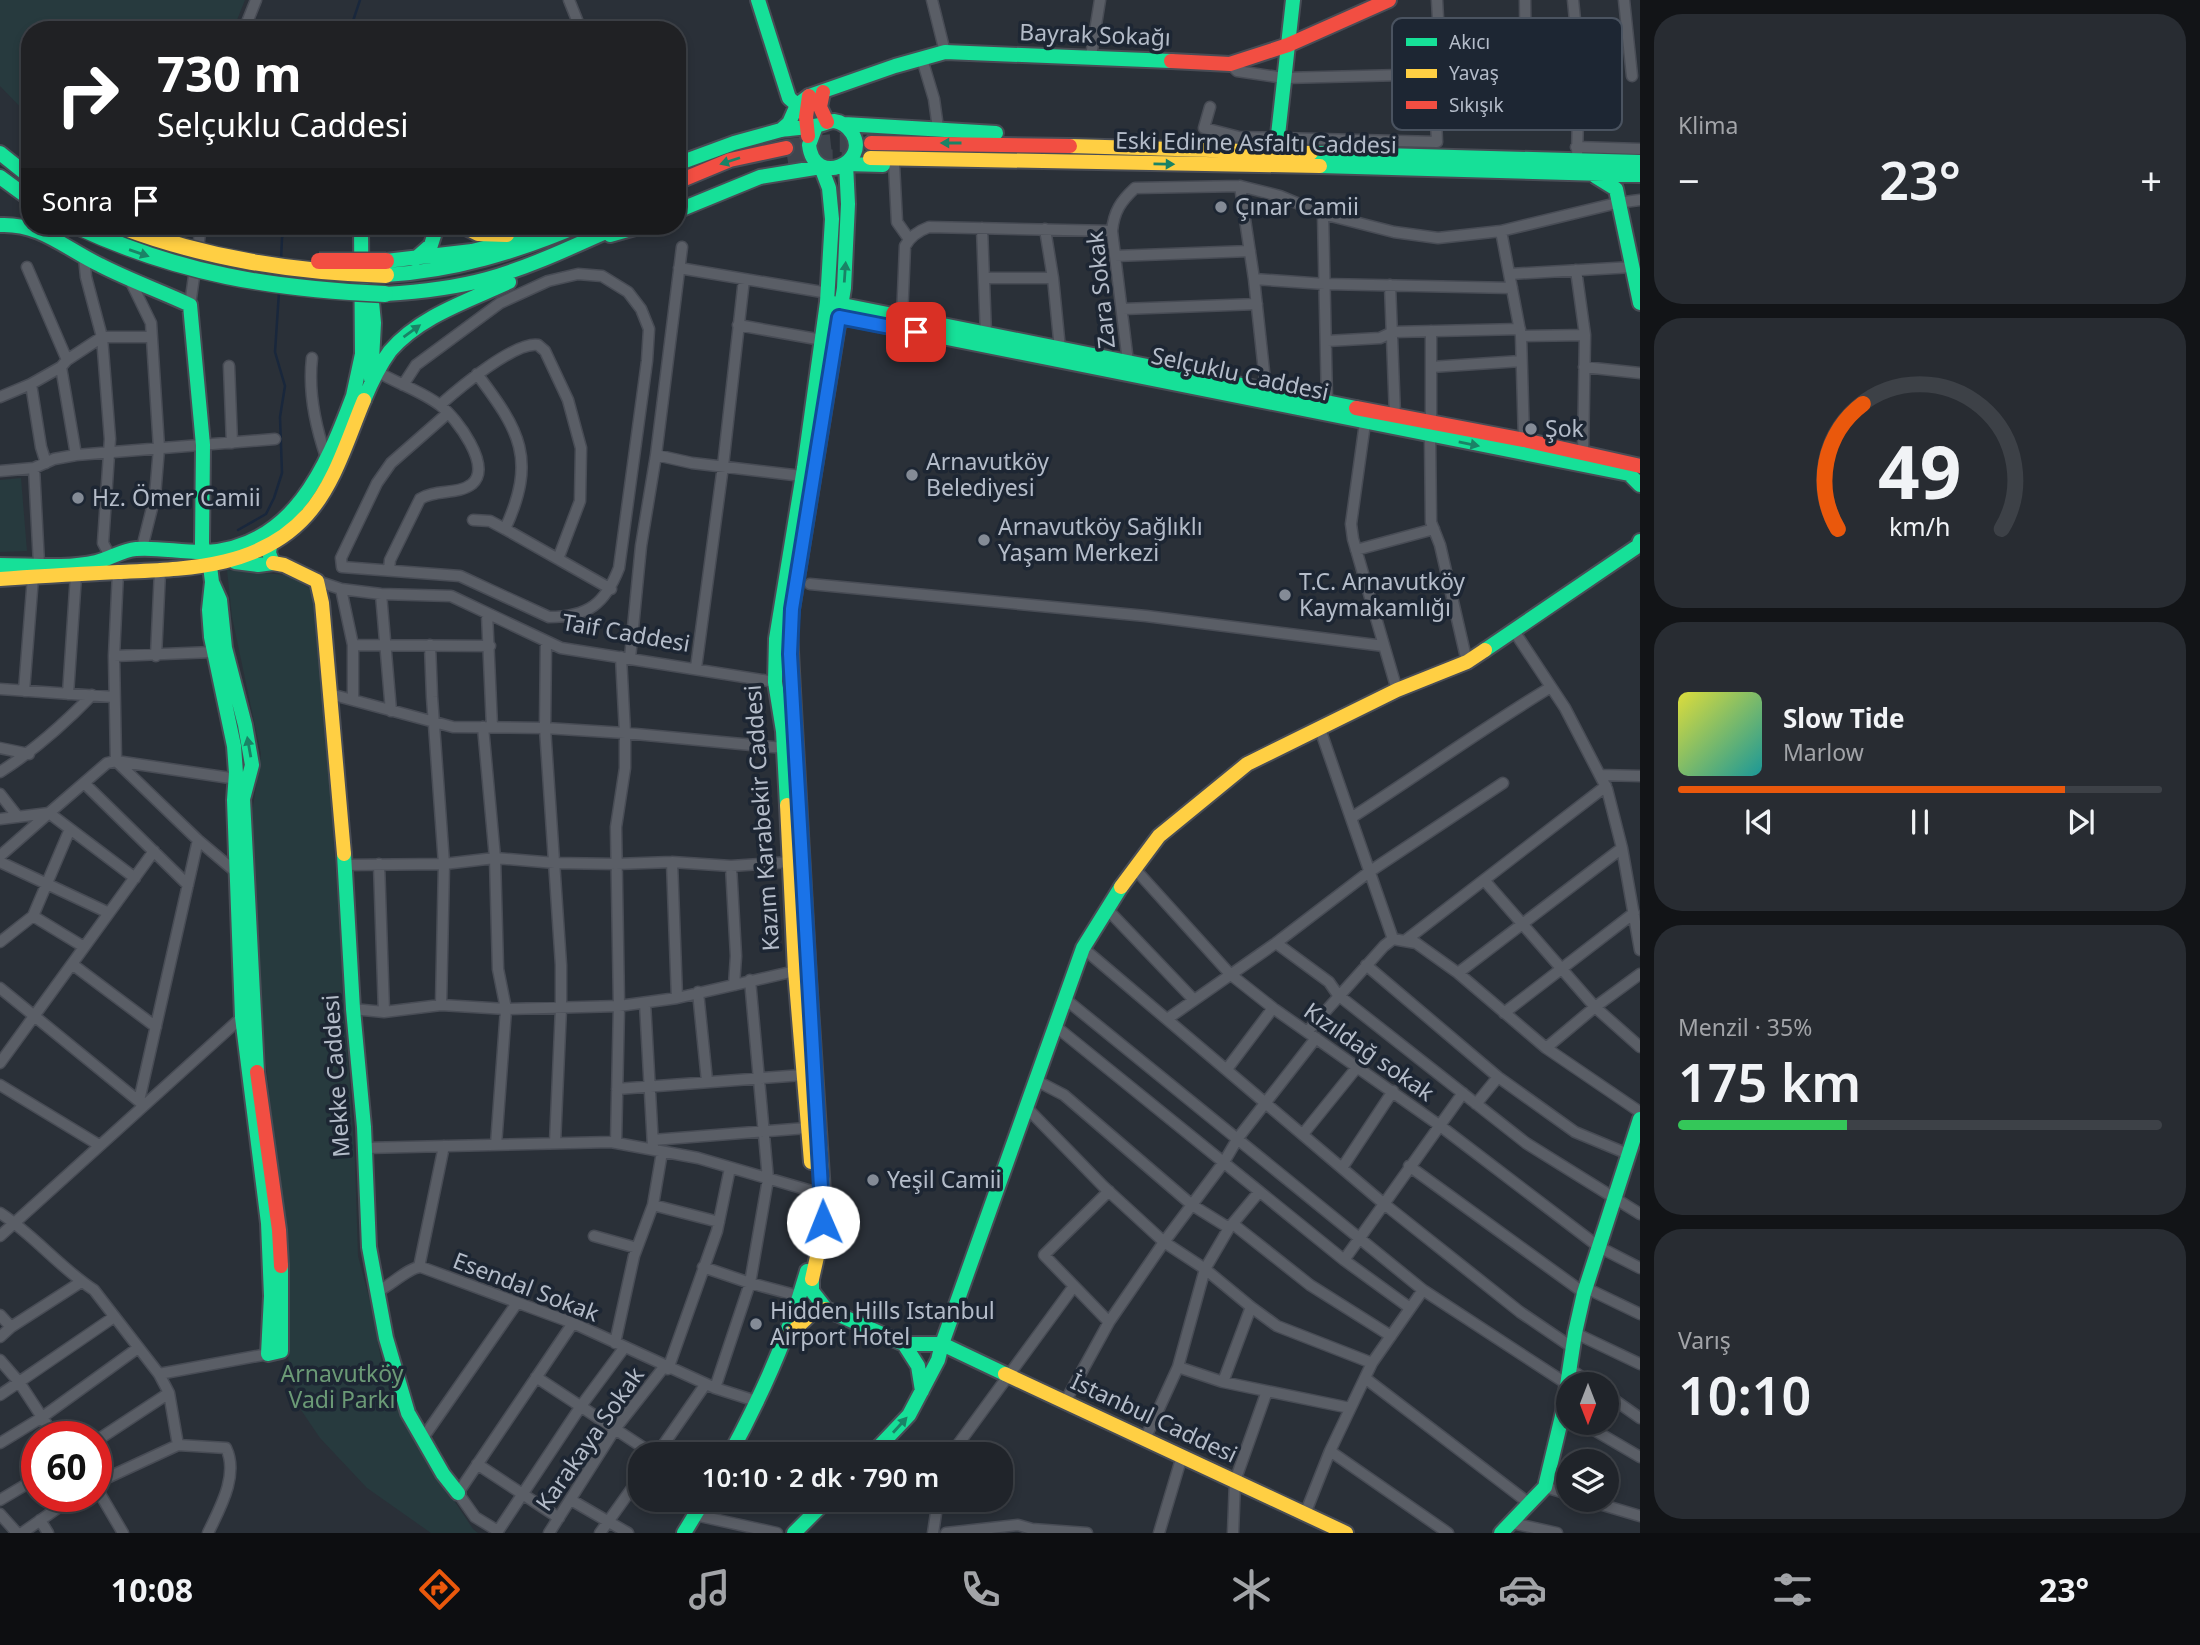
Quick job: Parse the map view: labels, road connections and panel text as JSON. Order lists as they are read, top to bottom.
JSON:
{
  "streets": {
    "main road": [
      "Bayrak Sokağı",
      "Eski Edirne Asfaltı Caddesi",
      "Selçuklu Caddesi",
      "Taif Caddesi",
      "Kazım Karabekir Caddesi",
      "Mekke Caddesi",
      "İstanbul Caddesi"
    ],
    "street": [
      "Zara Sokak",
      "Kızıldağ sokak",
      "Esendal Sokak",
      "Karakaya Sokak"
    ]
  },
  "crossings": [
    ["Zara Sokak", "Selçuklu Caddesi"],
    ["Selçuklu Caddesi", "Kazım Karabekir Caddesi"],
    ["Taif Caddesi", "Kazım Karabekir Caddesi"],
    ["Taif Caddesi", "Mekke Caddesi"],
    ["Kazım Karabekir Caddesi", "Esendal Sokak"],
    ["Mekke Caddesi", "Esendal Sokak"],
    ["Esendal Sokak", "Karakaya Sokak"]
  ],
  "parks": ["Arnavutköy Vadi Parkı"],
  "places": [
    "Çınar Camii",
    "Şok",
    "Arnavutköy Belediyesi",
    "Hz. Ömer Camii",
    "Arnavutköy Sağlıklı Yaşam Merkezi",
    "T.C. Arnavutköy Kaymakamlığı",
    "Yeşil Camii",
    "Hidden Hills Istanbul Airport Hotel"
  ],
  "legend": ["Akıcı", "Yavaş", "Sıkışık"],
  "north": "bottom",
  "page": {
    "tile": [
      "Klima",
      ["Menzil · 35%", "175 km"],
      ["Varış", "10:10"]
    ],
    "turn": ["730 m", "Selçuklu Caddesi"],
    "heat": ["−", "23°", "+"],
    "then": "Sonra",
    "song": ["Slow Tide", "Marlow"],
    "limit": "60",
    "trip": "10:10 · 2 dk · 790 m",
    "tabs": ["10:08", "23°"],
    "gauge": ["49", "km/h"]
  }
}
